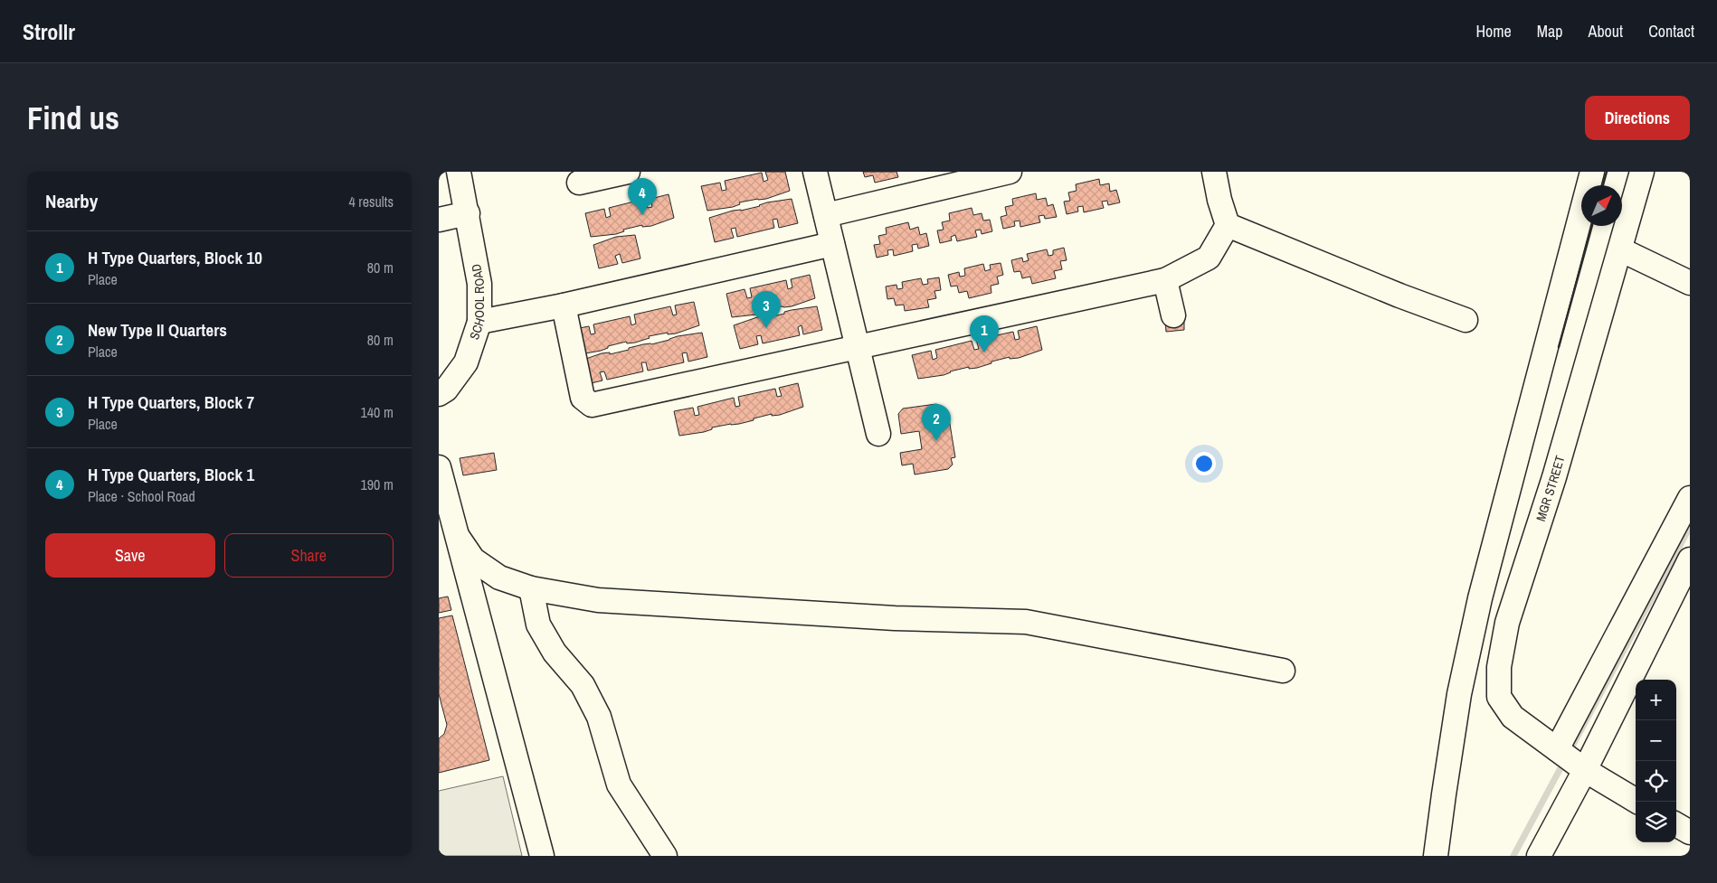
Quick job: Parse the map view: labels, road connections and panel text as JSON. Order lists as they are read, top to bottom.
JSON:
{
  "streets": {
    "street": ["SCHOOL ROAD", "MGR STREET"]
  },
  "north": "top right",
  "page": {
    "header": "Strollr",
    "nav": [
      "Home",
      "Map",
      "About",
      "Contact"
    ],
    "buttons": [
      "Directions",
      ["Save", "Share"]
    ],
    "title": "Find us",
    "heading": ["Nearby", "4 results"],
    "pins": [
      "4",
      "3",
      "1",
      "2"
    ],
    "list": [
      {
        "mark": "1",
        "name": "H Type Quarters, Block 10",
        "note": "Place",
        "value": "80 m"
      },
      {
        "mark": "2",
        "name": "New Type II Quarters",
        "note": "Place",
        "value": "80 m"
      },
      {
        "mark": "3",
        "name": "H Type Quarters, Block 7",
        "note": "Place",
        "value": "140 m"
      },
      {
        "mark": "4",
        "name": "H Type Quarters, Block 1",
        "note": "Place · School Road",
        "value": "190 m"
      }
    ],
    "map_buttons": ["+", "−"]
  }
}
